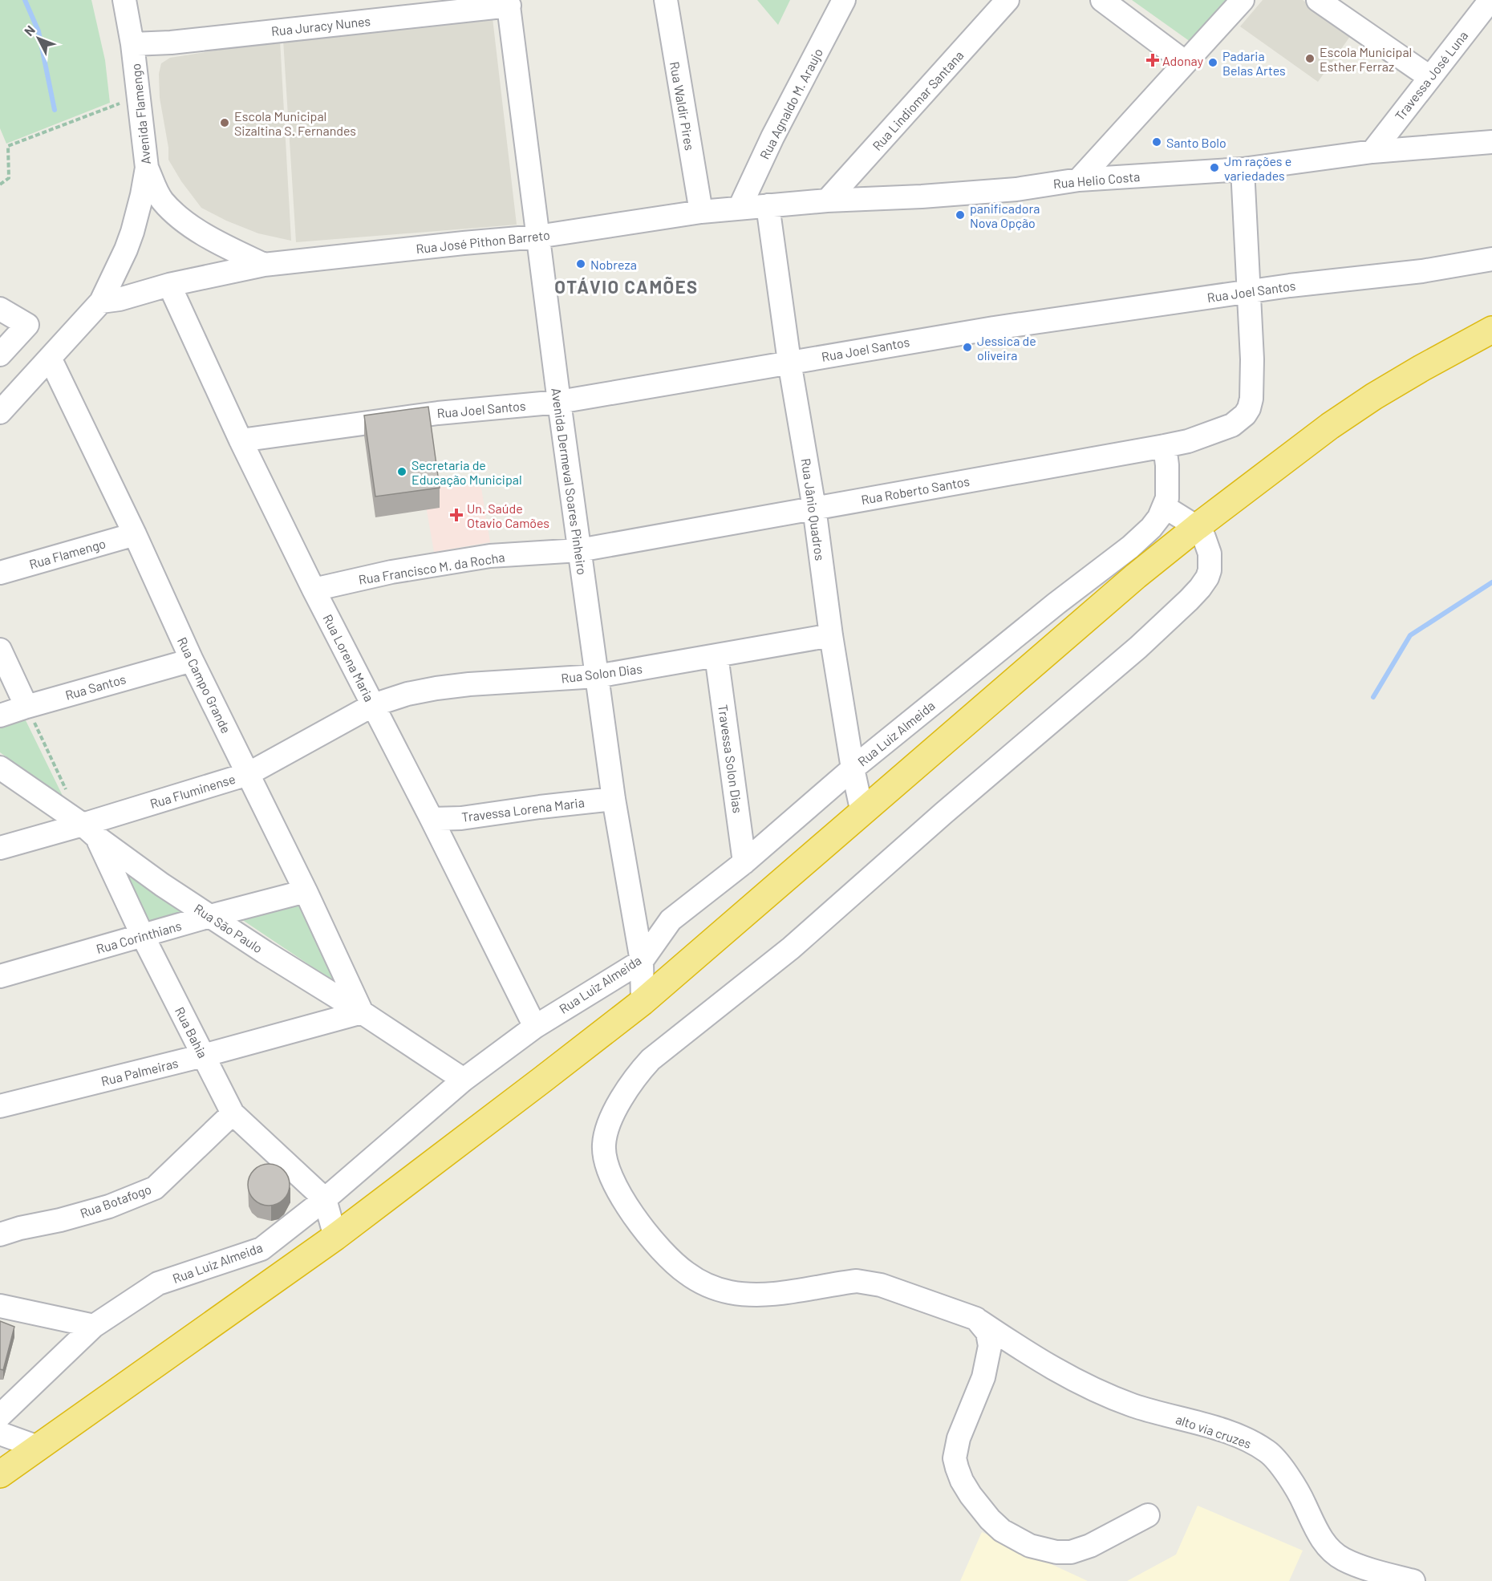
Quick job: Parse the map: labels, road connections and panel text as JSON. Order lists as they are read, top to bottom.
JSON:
{
  "streets": {
    "street": [
      "Rua Juracy Nunes",
      "Travessa José Luna",
      "Rua Lindiomar Santana",
      "Rua Agnaldo M. Araujo",
      "Rua Waldir Pires",
      "Avenida Flamengo",
      "Rua Helio Costa",
      "Rua José Pithon Barreto",
      "Rua Joel Santos",
      "Avenida Dermeval Soares Pinheiro",
      "Rua Roberto Santos",
      "Rua Jânio Quadros",
      "Rua Flamengo",
      "Rua Francisco M. da Rocha",
      "Rua Lorena Maria",
      "Rua Solon Dias",
      "Rua Campo Grande",
      "Rua Santos",
      "Rua Luiz Almeida",
      "Travessa Solon Dias",
      "Rua Fluminense",
      "Travessa Lorena Maria",
      "Rua São Paulo",
      "Rua Corinthians",
      "Rua Bahia",
      "Rua Palmeiras",
      "Rua Botafogo",
      "alto via cruzes"
    ]
  },
  "crossings": [
    ["Rua Juracy Nunes", "Avenida Flamengo"],
    ["Rua Juracy Nunes", "Avenida Dermeval Soares Pinheiro"],
    ["Travessa José Luna", "Rua Helio Costa"],
    ["Rua Lindiomar Santana", "Rua Helio Costa"],
    ["Rua Agnaldo M. Araujo", "Rua Helio Costa"],
    ["Rua Waldir Pires", "Rua Helio Costa"],
    ["Rua Waldir Pires", "Rua José Pithon Barreto"],
    ["Avenida Flamengo", "Rua José Pithon Barreto"],
    ["Avenida Flamengo", "Rua Campo Grande"],
    ["Rua Helio Costa", "Rua José Pithon Barreto"],
    ["Rua Helio Costa", "Rua Jânio Quadros"],
    ["Rua José Pithon Barreto", "Avenida Dermeval Soares Pinheiro"],
    ["Rua José Pithon Barreto", "Rua Lorena Maria"],
    ["Rua Joel Santos", "Avenida Dermeval Soares Pinheiro"],
    ["Rua Joel Santos", "Rua Roberto Santos"],
    ["Rua Joel Santos", "Rua Jânio Quadros"],
    ["Rua Joel Santos", "Rua Lorena Maria"],
    ["Avenida Dermeval Soares Pinheiro", "Rua Roberto Santos"],
    ["Avenida Dermeval Soares Pinheiro", "Rua Francisco M. da Rocha"],
    ["Avenida Dermeval Soares Pinheiro", "Rua Solon Dias"],
    ["Avenida Dermeval Soares Pinheiro", "Rua Luiz Almeida"],
    ["Avenida Dermeval Soares Pinheiro", "Travessa Lorena Maria"],
    ["Rua Roberto Santos", "Rua Jânio Quadros"],
    ["Rua Roberto Santos", "Rua Francisco M. da Rocha"],
    ["Rua Roberto Santos", "Rua Luiz Almeida"],
    ["Rua Jânio Quadros", "Rua Solon Dias"],
    ["Rua Jânio Quadros", "Rua Luiz Almeida"],
    ["Rua Flamengo", "Rua Campo Grande"],
    ["Rua Francisco M. da Rocha", "Rua Lorena Maria"],
    ["Rua Lorena Maria", "Rua Solon Dias"],
    ["Rua Lorena Maria", "Rua Luiz Almeida"],
    ["Rua Lorena Maria", "Rua Fluminense"],
    ["Rua Lorena Maria", "Travessa Lorena Maria"],
    ["Rua Solon Dias", "Travessa Solon Dias"],
    ["Rua Solon Dias", "Rua Fluminense"],
    ["Rua Campo Grande", "Rua Santos"],
    ["Rua Campo Grande", "Rua Fluminense"],
    ["Rua Campo Grande", "Rua São Paulo"],
    ["Rua Campo Grande", "Rua Corinthians"],
    ["Rua Campo Grande", "Rua Palmeiras"],
    ["Rua Luiz Almeida", "Travessa Solon Dias"],
    ["Rua Luiz Almeida", "Rua São Paulo"],
    ["Rua Luiz Almeida", "Rua Bahia"],
    ["Rua Fluminense", "Rua São Paulo"],
    ["Rua Fluminense", "Rua Bahia"],
    ["Rua São Paulo", "Rua Corinthians"],
    ["Rua São Paulo", "Rua Bahia"],
    ["Rua São Paulo", "Rua Palmeiras"],
    ["Rua Corinthians", "Rua Bahia"],
    ["Rua Bahia", "Rua Palmeiras"],
    ["Rua Bahia", "Rua Botafogo"]
  ],
  "districts": ["OTÁVIO CAMÕES"],
  "places": {
    "other": [
      "Escola Municipal Esther Ferraz",
      "Padaria Belas Artes",
      "Escola Municipal Sizaltina S. Fernandes",
      "Santo Bolo",
      "Jm rações e variedades",
      "panificadora Nova Opção",
      "Nobreza",
      "Jessica de oliveira",
      "Secretaria de Educação Municipal"
    ],
    "health": ["Adonay", "Un. Saúde Otavio Camões"]
  },
  "north": "top left"
}
